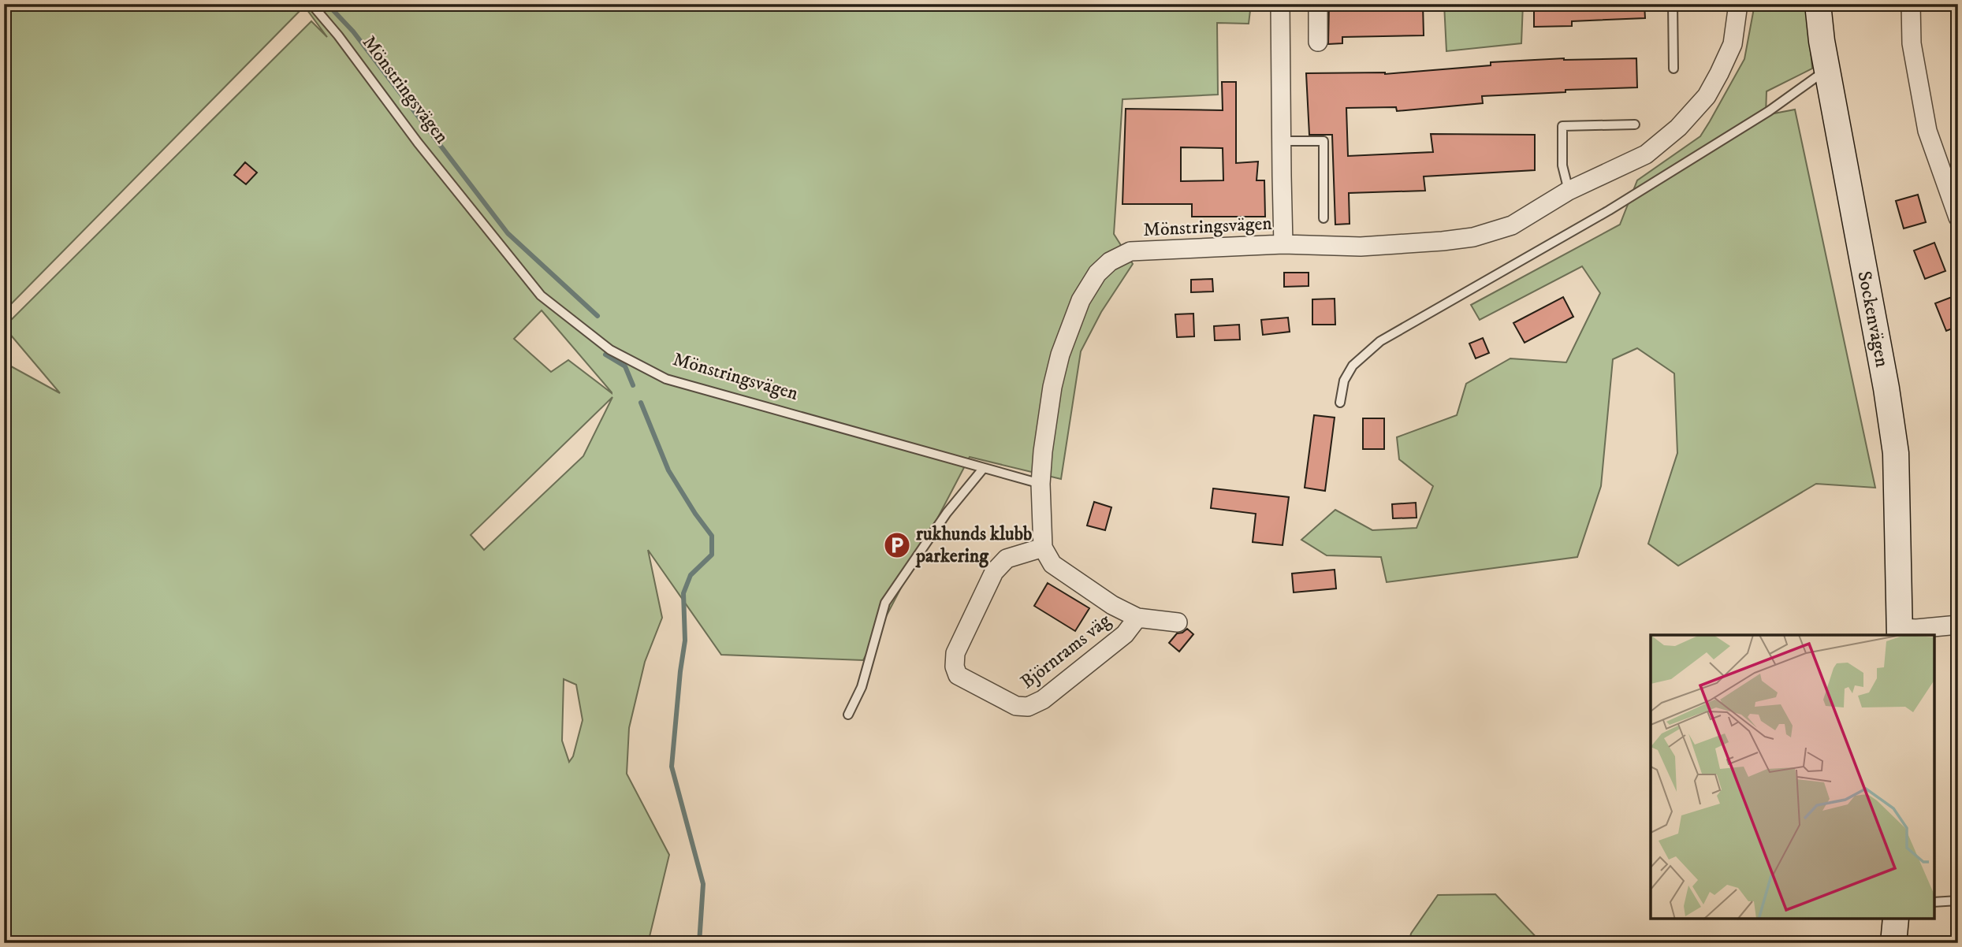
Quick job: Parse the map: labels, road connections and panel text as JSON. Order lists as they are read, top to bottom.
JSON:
{
  "streets": {
    "street": ["Mönstringsvägen", "Sockenvägen", "Björnrams väg"]
  },
  "crossings": [
    ["Mönstringsvägen", "Björnrams väg"]
  ],
  "places": {
    "parking": ["rukhunds klubb parkering"]
  }
}
